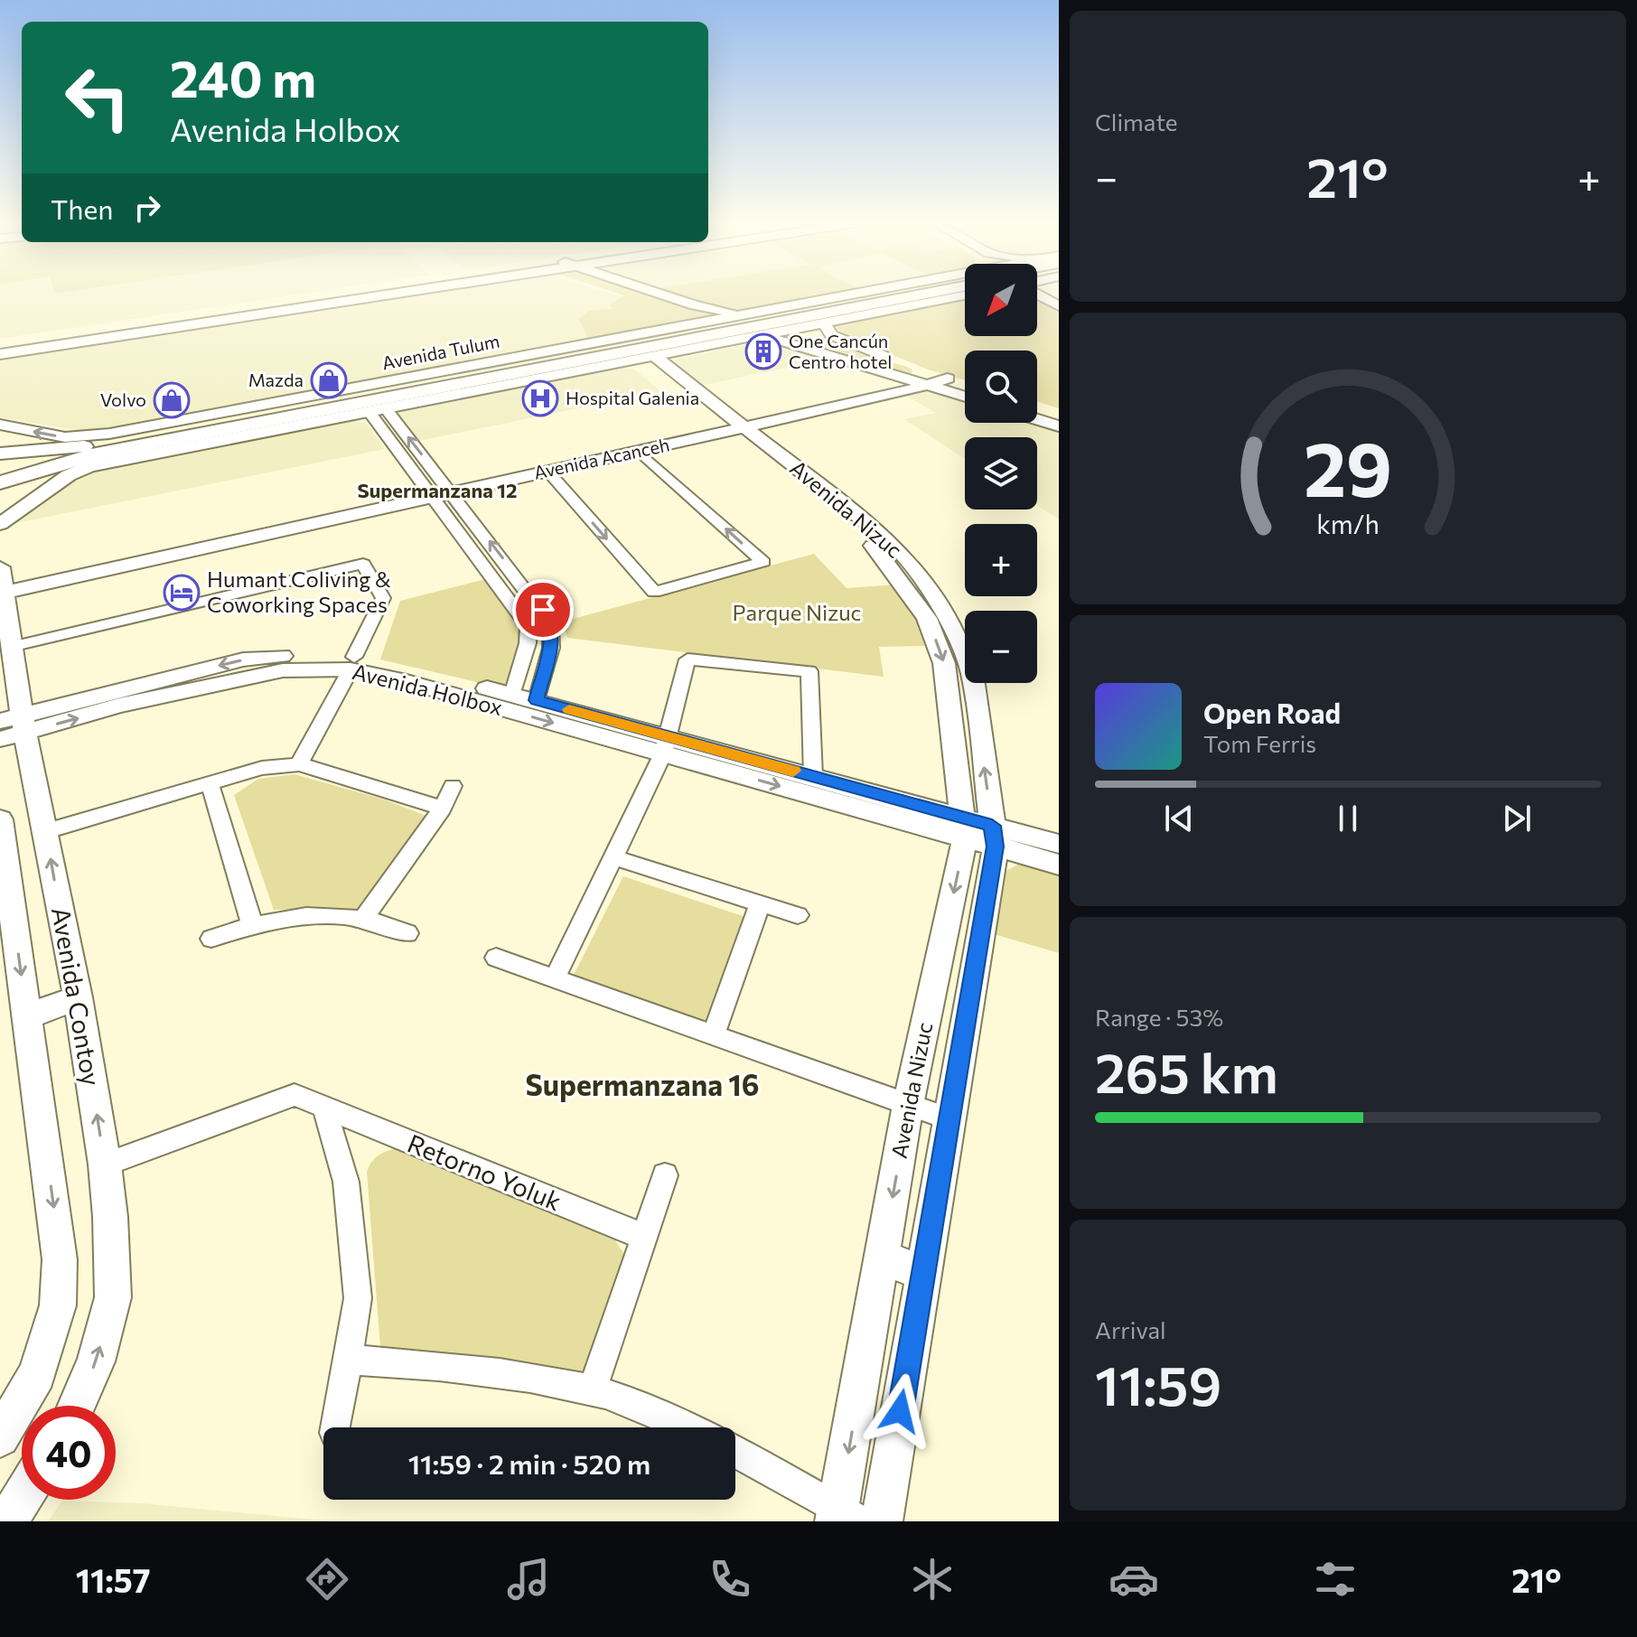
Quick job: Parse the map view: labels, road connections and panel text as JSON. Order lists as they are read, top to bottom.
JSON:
{
  "streets": {
    "main road": ["Avenida Tulum"],
    "street": [
      "Avenida Acanceh",
      "Avenida Nizuc",
      "Avenida Holbox",
      "Avenida Contoy",
      "Retorno Yoluk"
    ]
  },
  "crossings": [
    ["Avenida Acanceh", "Avenida Nizuc"],
    ["Avenida Acanceh", "Avenida Contoy"],
    ["Avenida Nizuc", "Avenida Holbox"],
    ["Avenida Holbox", "Avenida Contoy"],
    ["Avenida Contoy", "Retorno Yoluk"]
  ],
  "districts": ["Supermanzana 12", "Supermanzana 16"],
  "parks": ["Parque Nizuc"],
  "places": {
    "building": ["One Cancún Centro hotel"],
    "shop": ["Mazda", "Volvo"],
    "hospital": ["Hospital Galenia"],
    "hotel": ["Humant Coliving & Coworking Spaces"]
  },
  "north": "bottom left",
  "page": {
    "tile": [
      "Climate",
      ["Range · 53%", "265 km"],
      ["Arrival", "11:59"]
    ],
    "turn": ["240 m", "Avenida Holbox"],
    "heat": ["−", "21°", "+"],
    "then": "Then",
    "map_buttons": ["+", "−"],
    "song": ["Open Road", "Tom Ferris"],
    "limit": "40",
    "trip": "11:59 · 2 min · 520 m",
    "tabs": ["11:57", "21°"],
    "gauge": ["29", "km/h"]
  }
}
